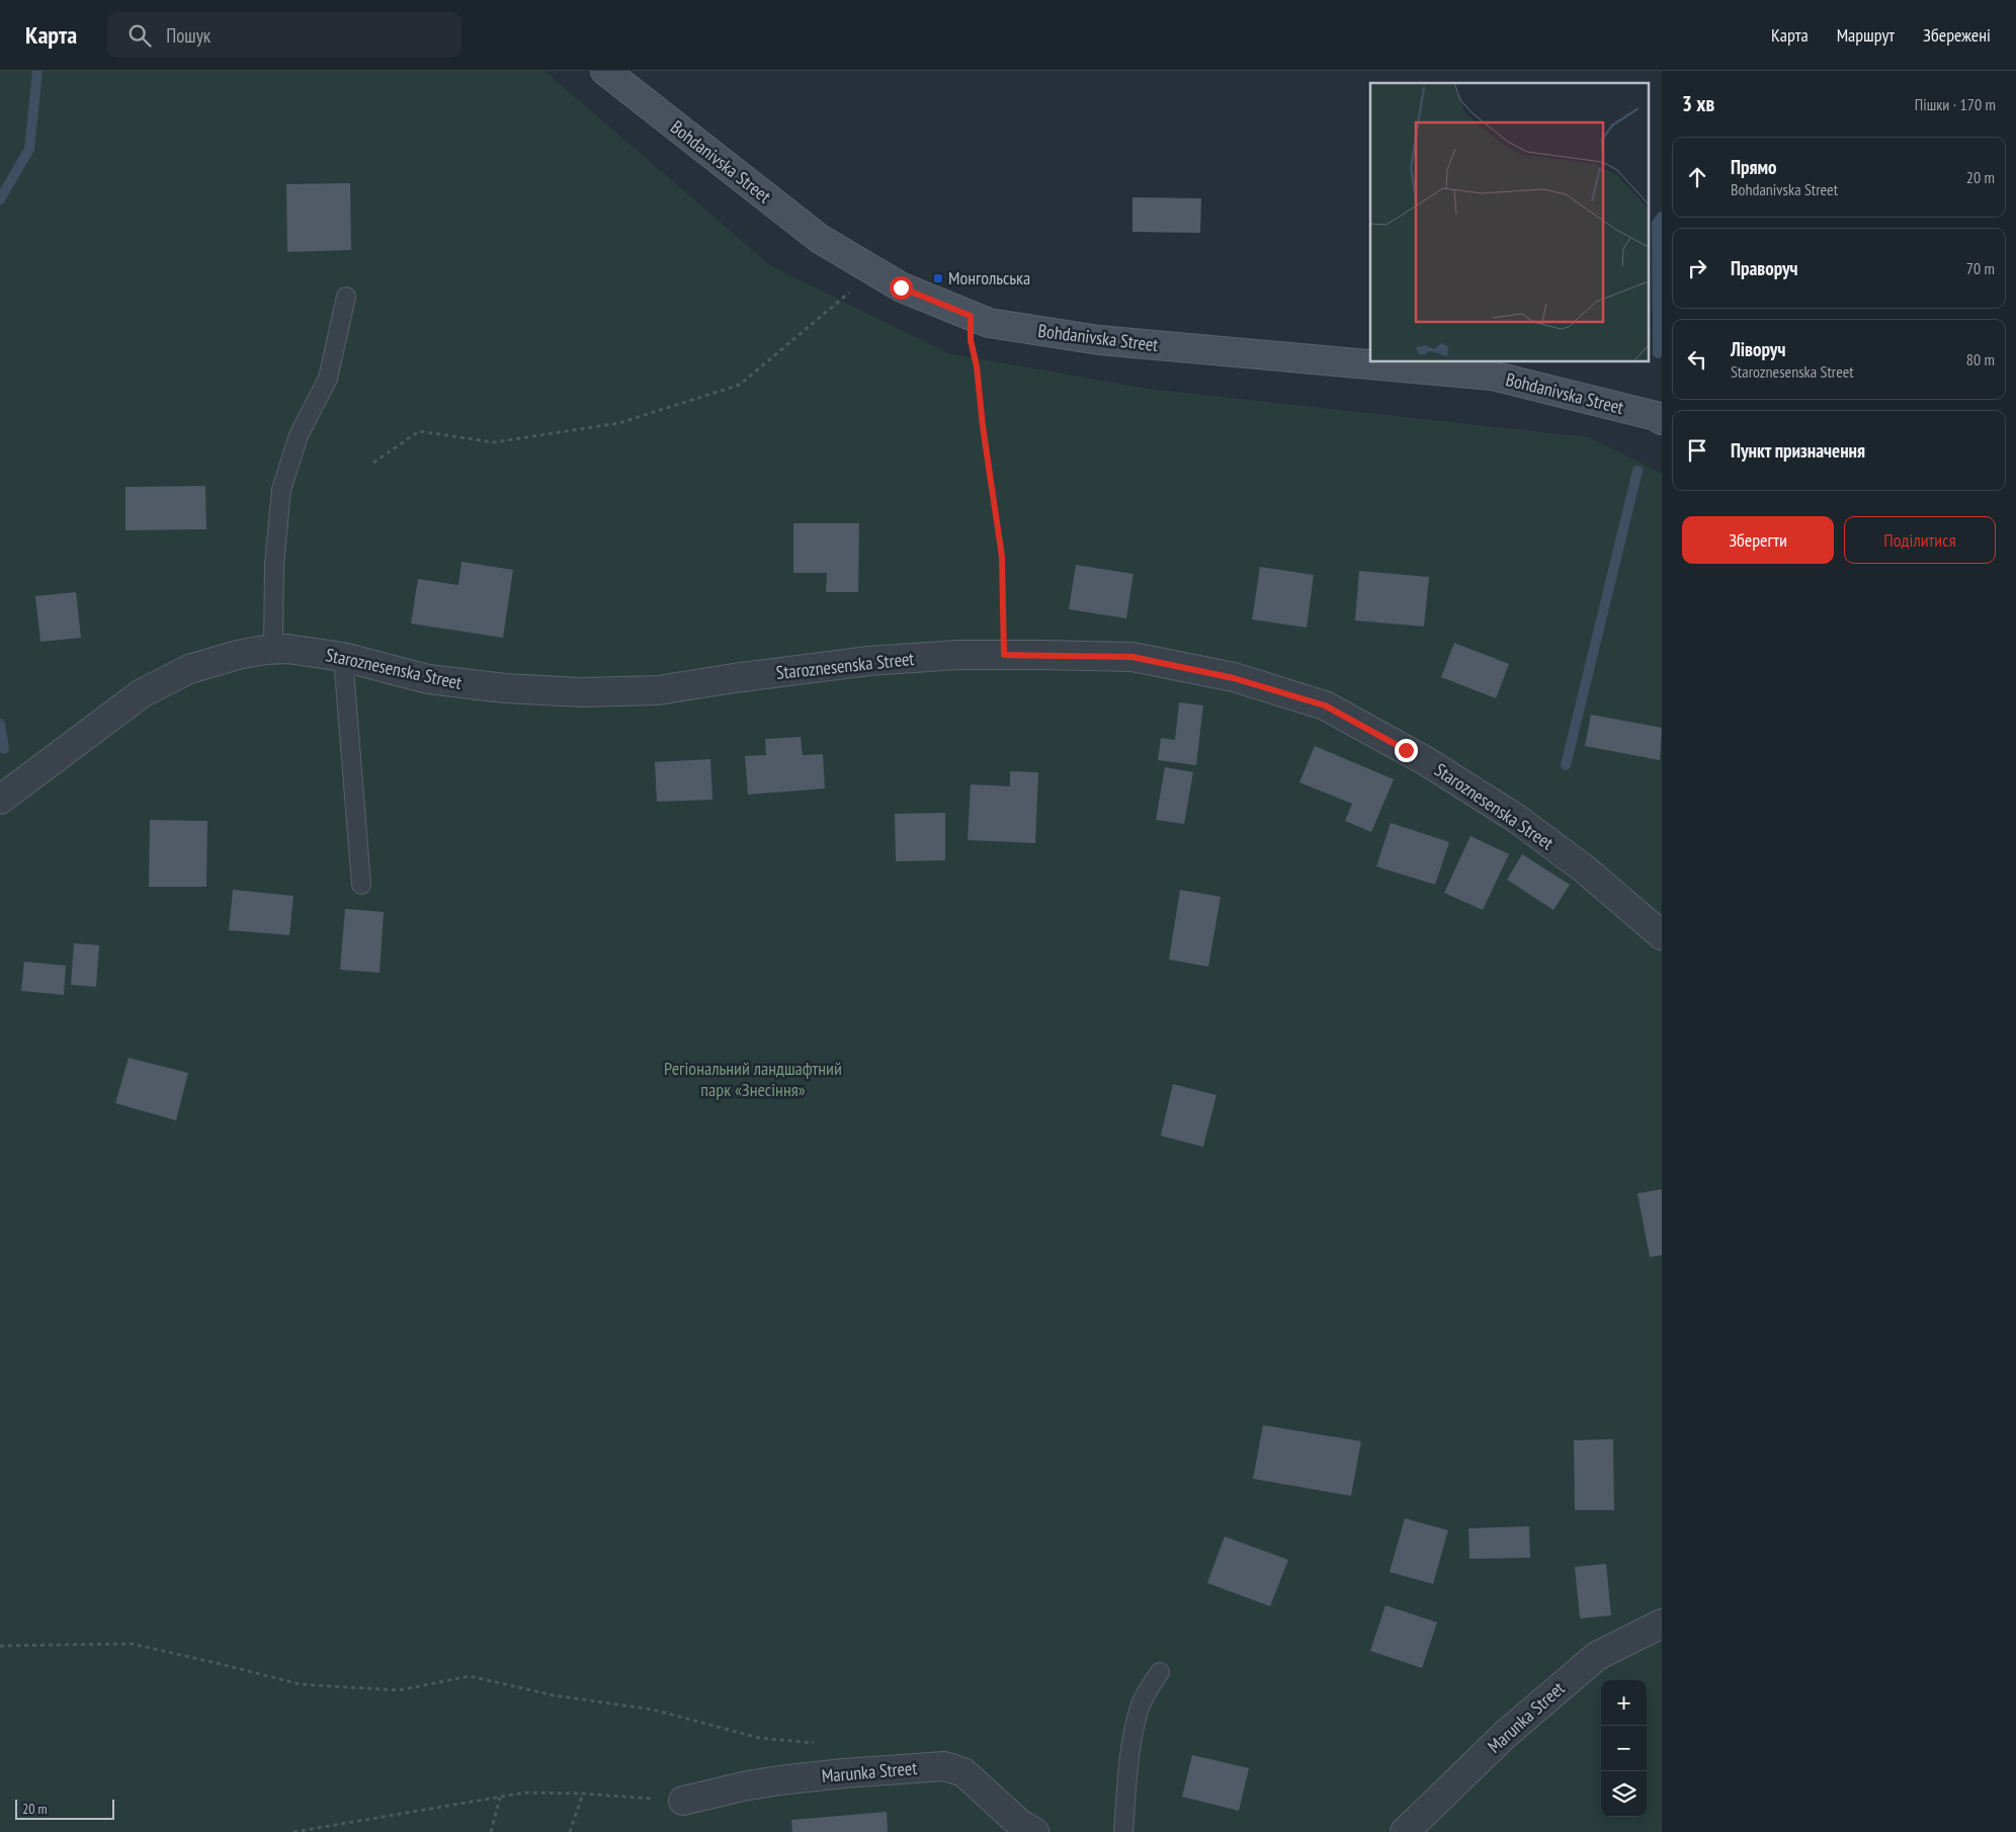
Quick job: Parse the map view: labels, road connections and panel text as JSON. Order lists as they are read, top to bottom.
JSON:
{
  "streets": {
    "main road": ["Bohdanivska Street"],
    "street": ["Staroznesenska Street", "Marunka Street"]
  },
  "parks": ["Регіональний ландшафтний парк «Знесіння»"],
  "places": {
    "transit": ["Монгольська"]
  },
  "scale_bar": "20 m",
  "page": {
    "header": "Карта",
    "search": "Пошук",
    "nav": ["Карта", "Маршрут", "Збережені"],
    "heading": ["3 хв", "Пішки · 170 m"],
    "list": [
      ["Прямо", "Bohdanivska Street", "20 m"],
      ["Праворуч", "70 m"],
      ["Ліворуч", "Staroznesenska Street", "80 m"],
      "Пункт призначення"
    ],
    "buttons": ["Зберегти", "Поділитися"],
    "map_buttons": ["+", "−"],
    "scale": "20 m"
  }
}
